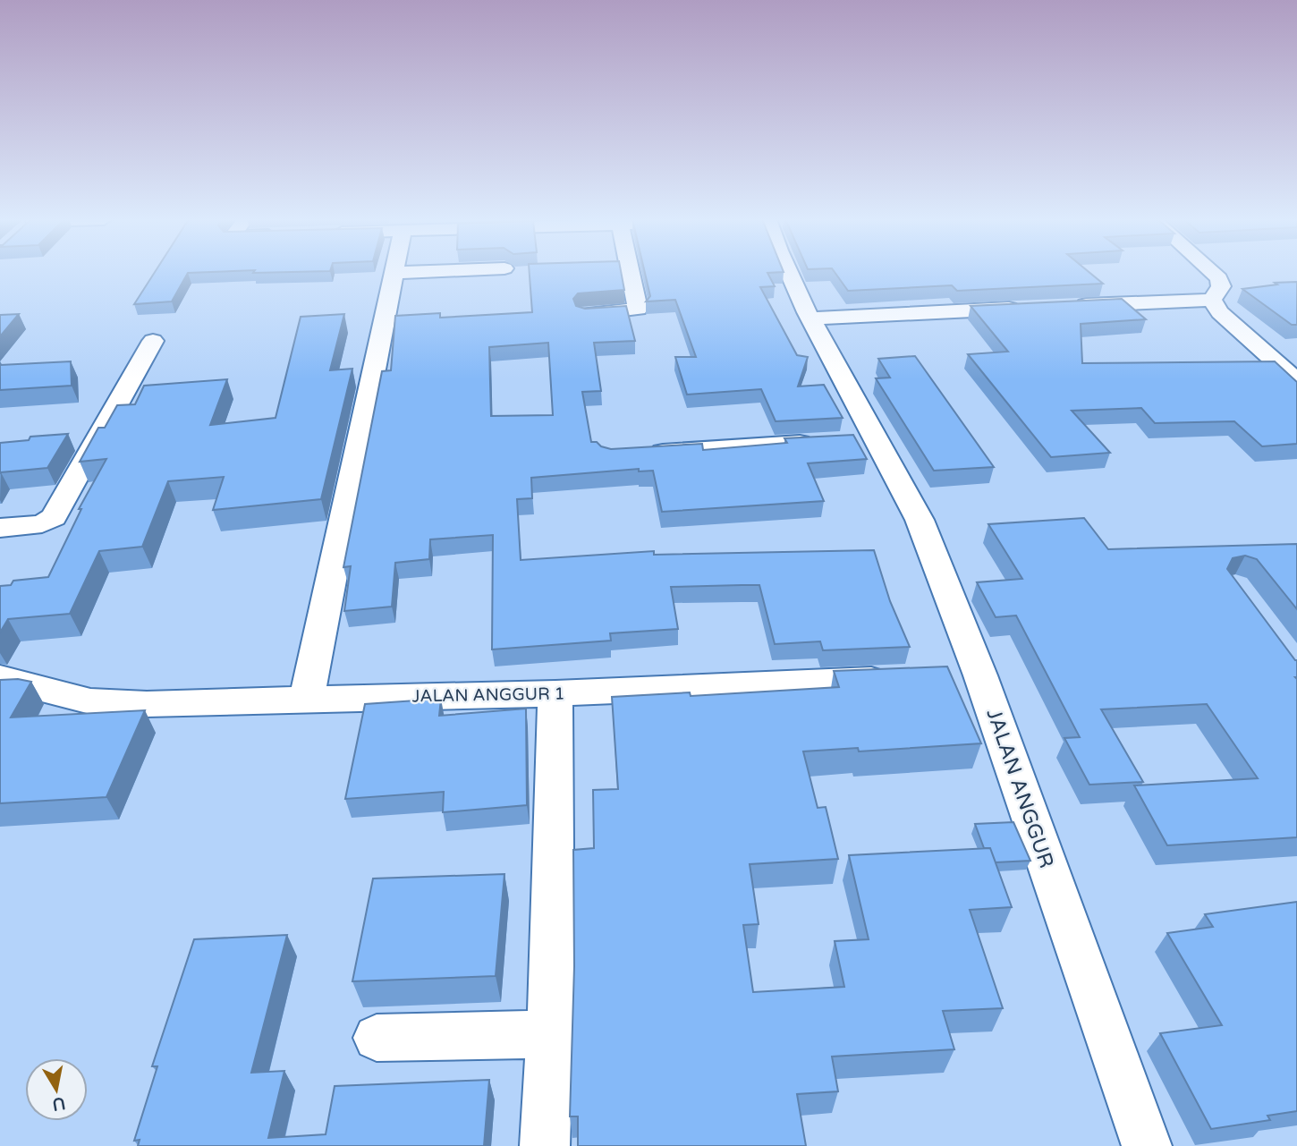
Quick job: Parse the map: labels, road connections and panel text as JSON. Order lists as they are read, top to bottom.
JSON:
{
  "streets": {
    "street": ["JALAN ANGGUR 1", "JALAN ANGGUR"]
  },
  "north": "bottom"
}
